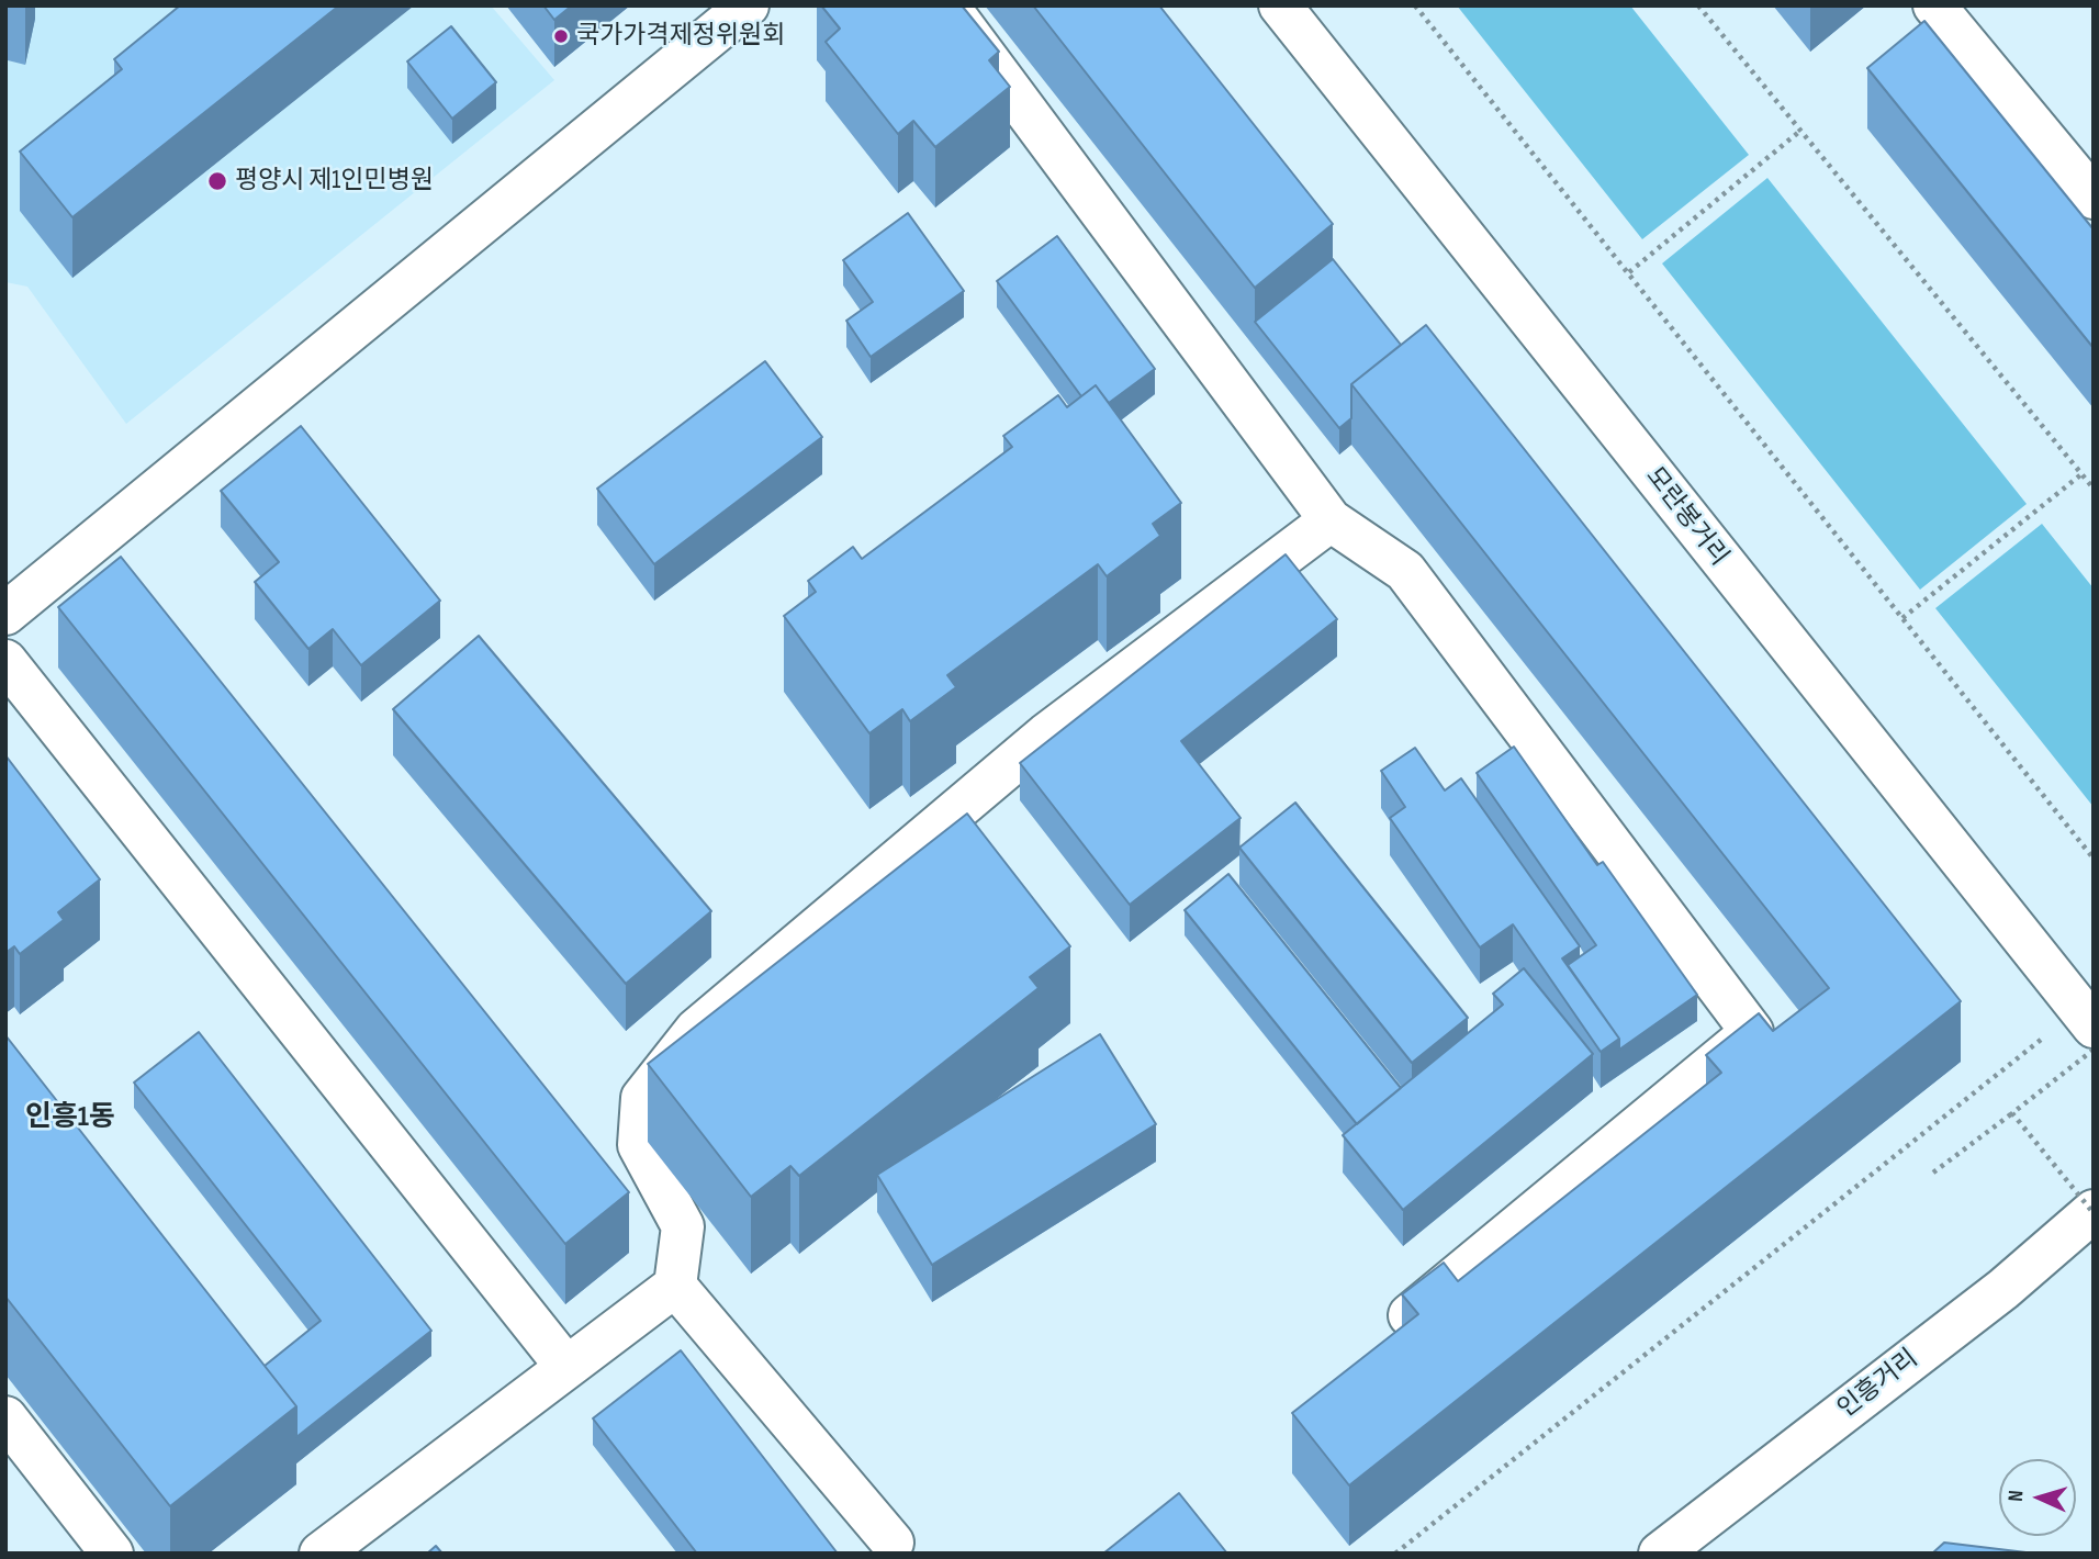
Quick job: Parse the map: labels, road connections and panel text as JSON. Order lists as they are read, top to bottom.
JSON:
{
  "streets": {
    "street": ["모란봉거리", "인흥거리"]
  },
  "districts": ["인흥1동"],
  "places": ["국가가격제정위원회", "평양시 제1인민병원"],
  "north": "left"
}
